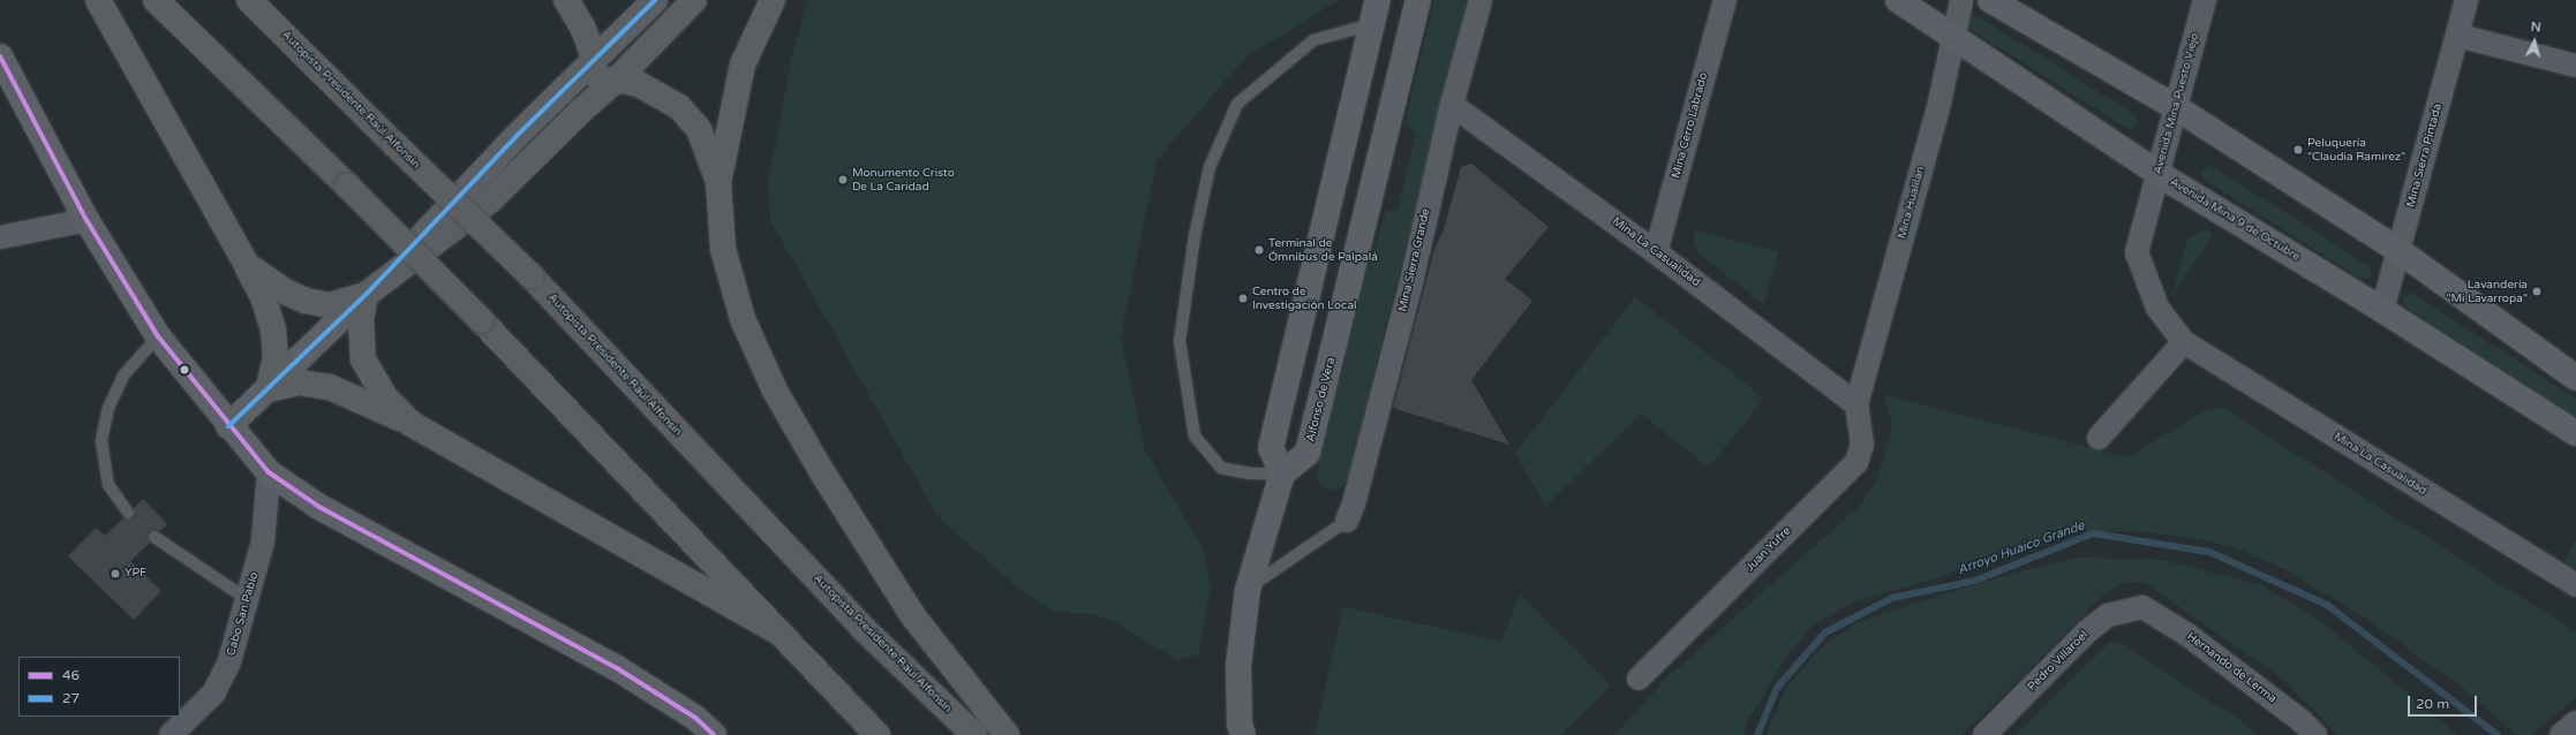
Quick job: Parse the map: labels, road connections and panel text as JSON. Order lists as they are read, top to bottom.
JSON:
{
  "streets": {
    "highway": ["Autopista Presidente Raúl Alfonsín"],
    "street": [
      "Avenida Mina Puesto Viejo",
      "Mina Cerro Labrado",
      "Mina Sierra Pintada",
      "Mina Hualilan",
      "Avenida Mina 9 de Octubre",
      "Mina La Casualidad",
      "Mina Sierra Grande",
      "Alfonso de Vera",
      "Juan Yufre",
      "Cabo San Pablo",
      "Pedro Villaroel",
      "Hernando de Lerma"
    ]
  },
  "crossings": [
    ["Avenida Mina Puesto Viejo", "Avenida Mina 9 de Octubre"],
    ["Avenida Mina Puesto Viejo", "Mina La Casualidad"],
    ["Mina Cerro Labrado", "Mina La Casualidad"],
    ["Mina Sierra Pintada", "Avenida Mina 9 de Octubre"],
    ["Mina Hualilan", "Avenida Mina 9 de Octubre"],
    ["Mina Hualilan", "Mina La Casualidad"],
    ["Mina Hualilan", "Juan Yufre"],
    ["Mina La Casualidad", "Mina Sierra Grande"],
    ["Mina La Casualidad", "Juan Yufre"],
    ["Pedro Villaroel", "Hernando de Lerma"]
  ],
  "water": ["Arroyo Huaico Grande"],
  "places": [
    "Peluquería \"Claudia Ramírez\"",
    "Monumento Cristo De La Caridad",
    "Terminal de Ómnibus de Palpalá",
    "Lavandería \"Mi Lavarropa\"",
    "Centro de Investigación Local",
    "YPF"
  ],
  "lines": ["transit line 27", "transit line 46"],
  "legend": ["46", "27"],
  "scale_bar": "20 m",
  "north": "top"
}
